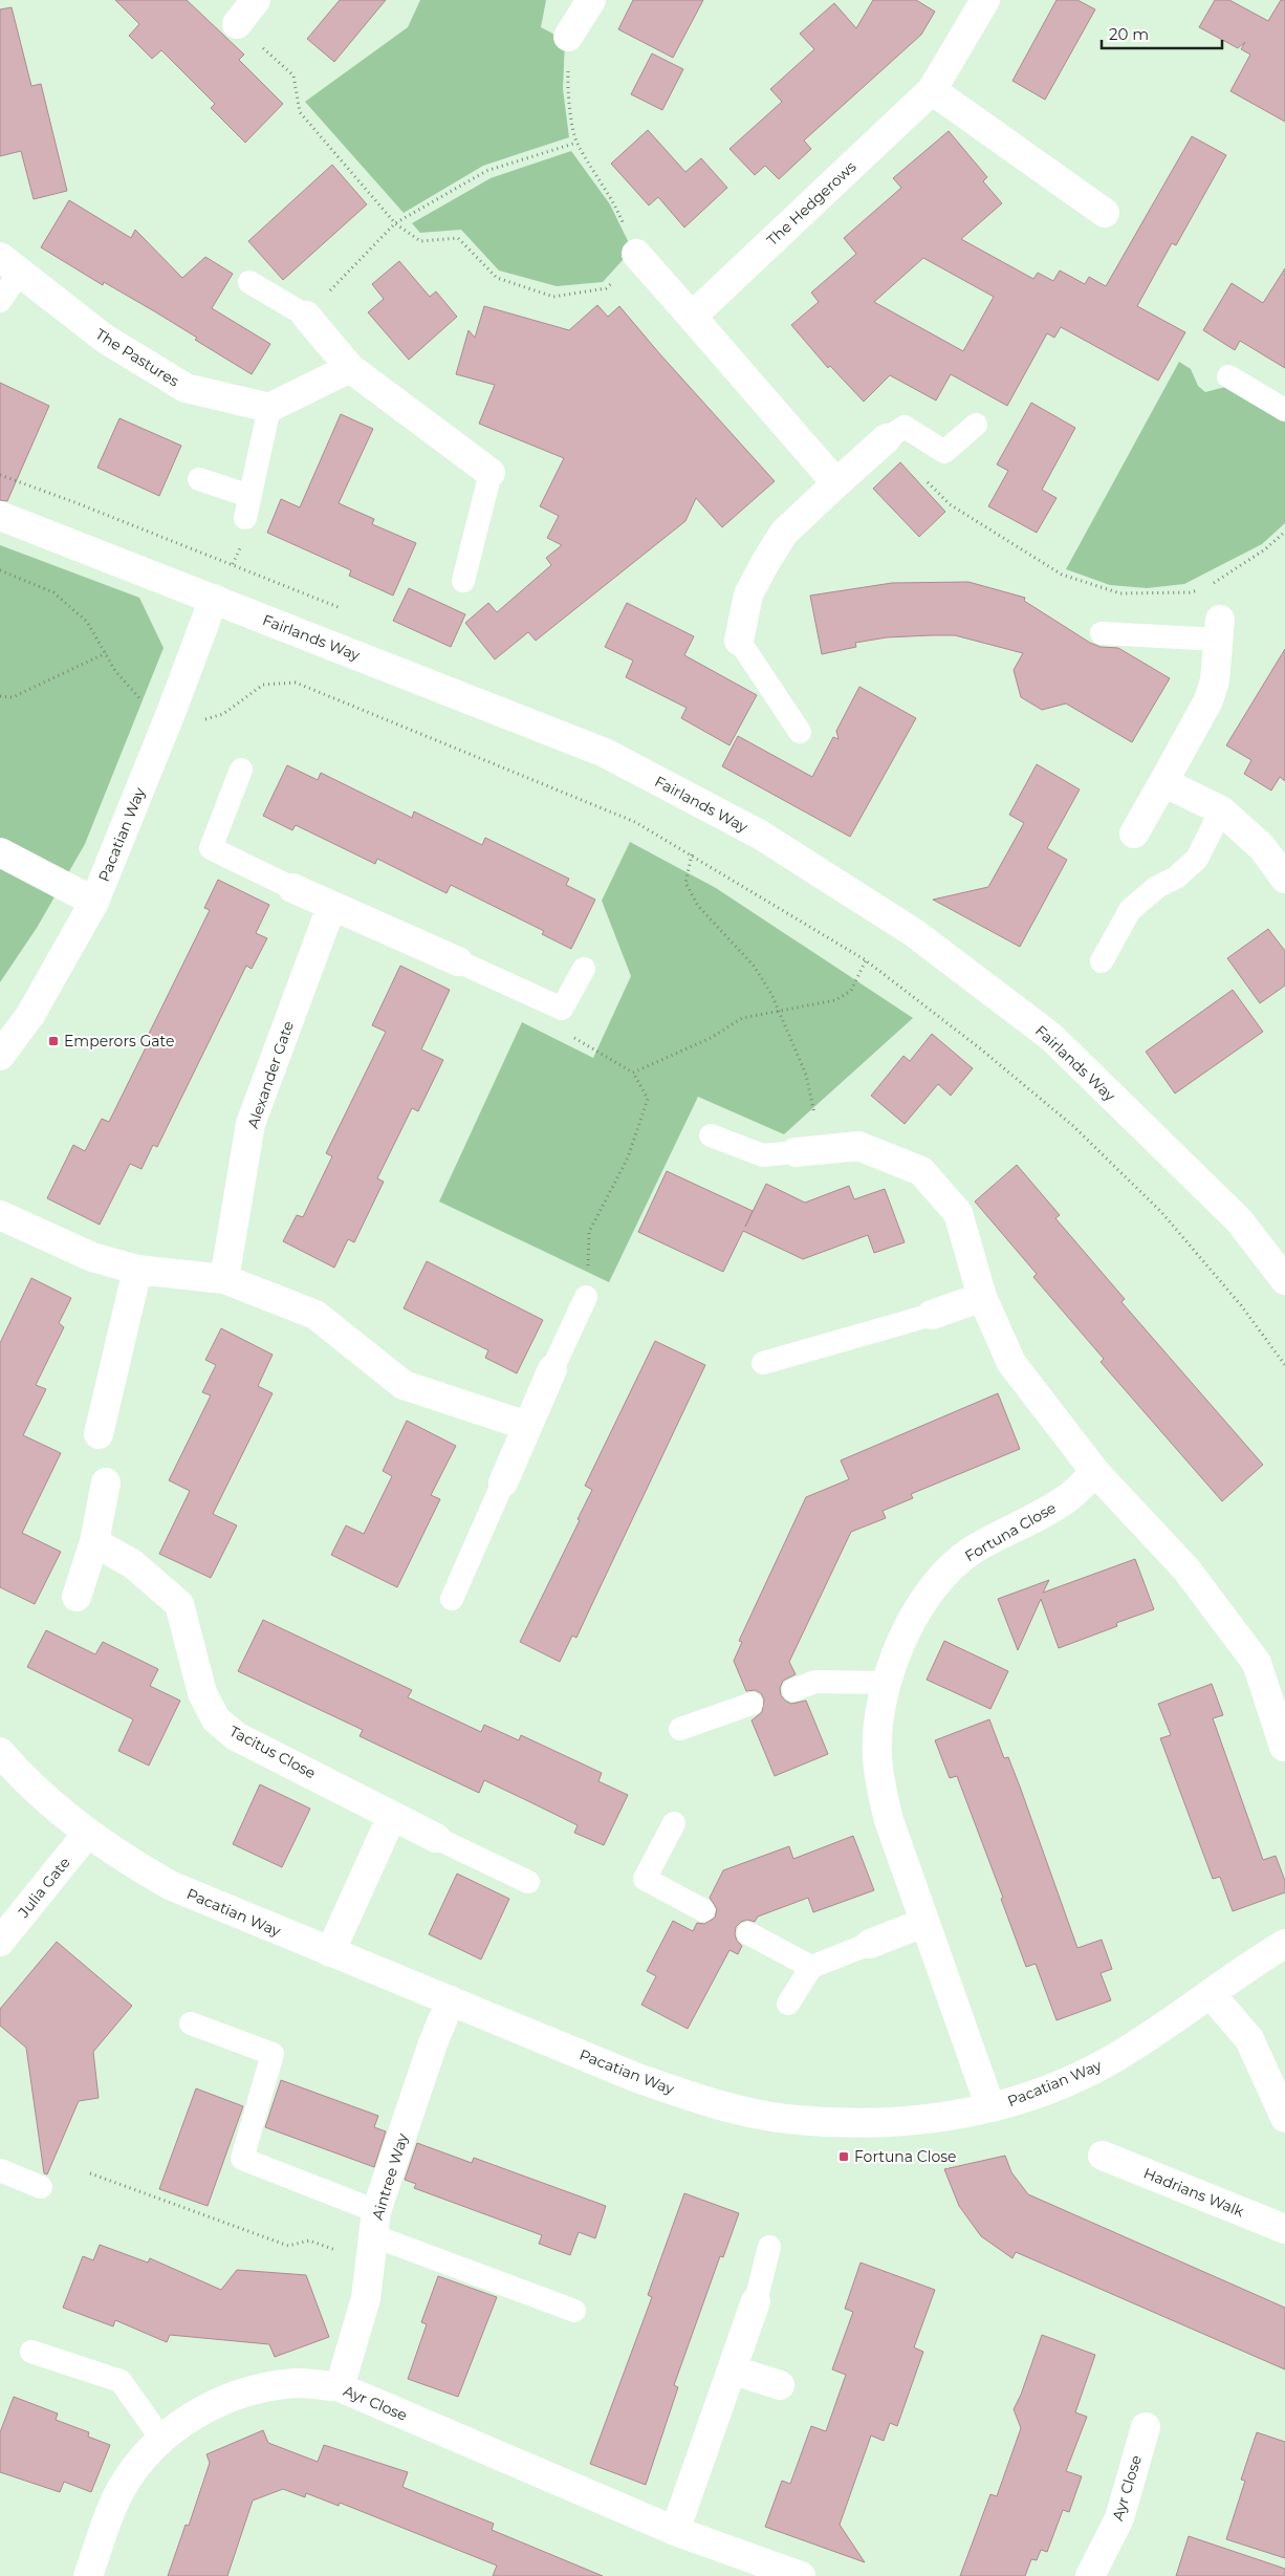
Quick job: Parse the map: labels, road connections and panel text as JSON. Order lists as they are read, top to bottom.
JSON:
{
  "streets": {
    "street": [
      "The Hedgerows",
      "The Pastures",
      "Fairlands Way",
      "Pacatian Way",
      "Alexander Gate",
      "Fortuna Close",
      "Tacitus Close",
      "Julia Gate",
      "Aintree Way",
      "Hadrians Walk",
      "Ayr Close"
    ]
  },
  "crossings": [
    ["Fairlands Way", "Pacatian Way"],
    ["Pacatian Way", "Fortuna Close"],
    ["Pacatian Way", "Julia Gate"],
    ["Pacatian Way", "Aintree Way"],
    ["Aintree Way", "Ayr Close"]
  ],
  "places": {
    "transit": ["Emperors Gate", "Fortuna Close"]
  },
  "scale_bar": "20 m"
}
